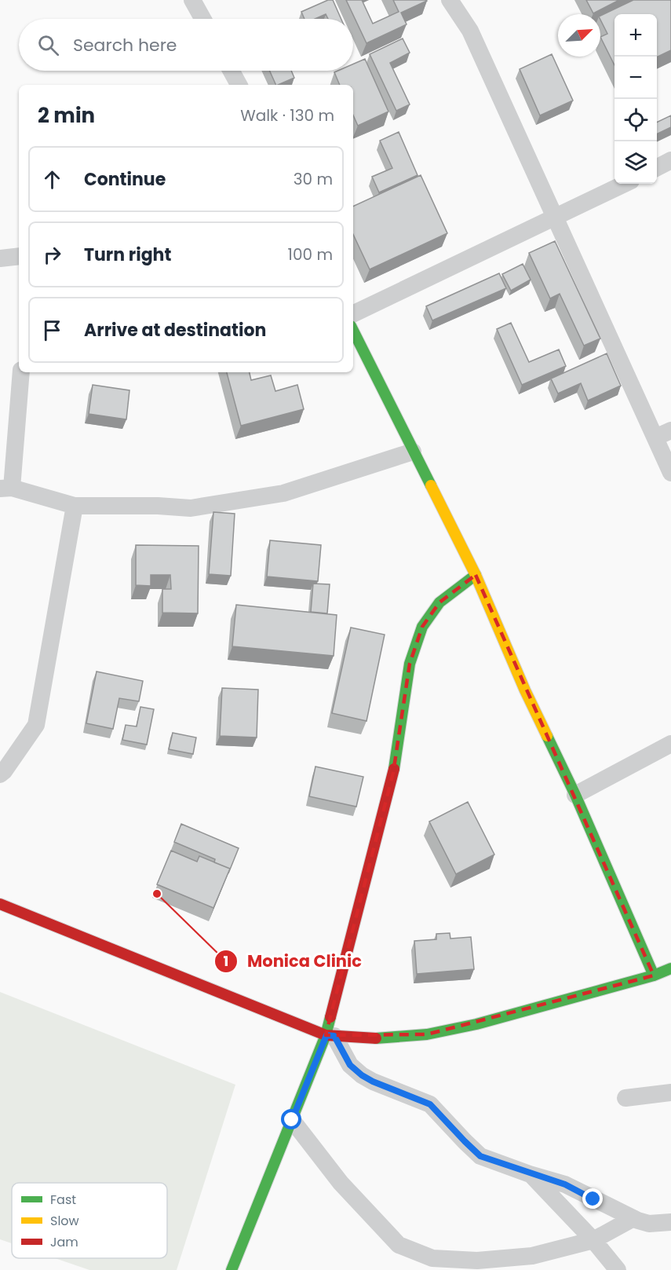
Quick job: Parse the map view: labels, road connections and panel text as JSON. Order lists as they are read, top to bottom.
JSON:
{
  "places": ["Monica Clinic"],
  "legend": ["Fast", "Slow", "Jam"],
  "north": "top right",
  "page": {
    "map_buttons": ["+", "−"],
    "search": "Search here",
    "heading": ["2 min", "Walk · 130 m"],
    "list": [
      ["Continue", "30 m"],
      ["Turn right", "100 m"],
      "Arrive at destination"
    ]
  }
}
